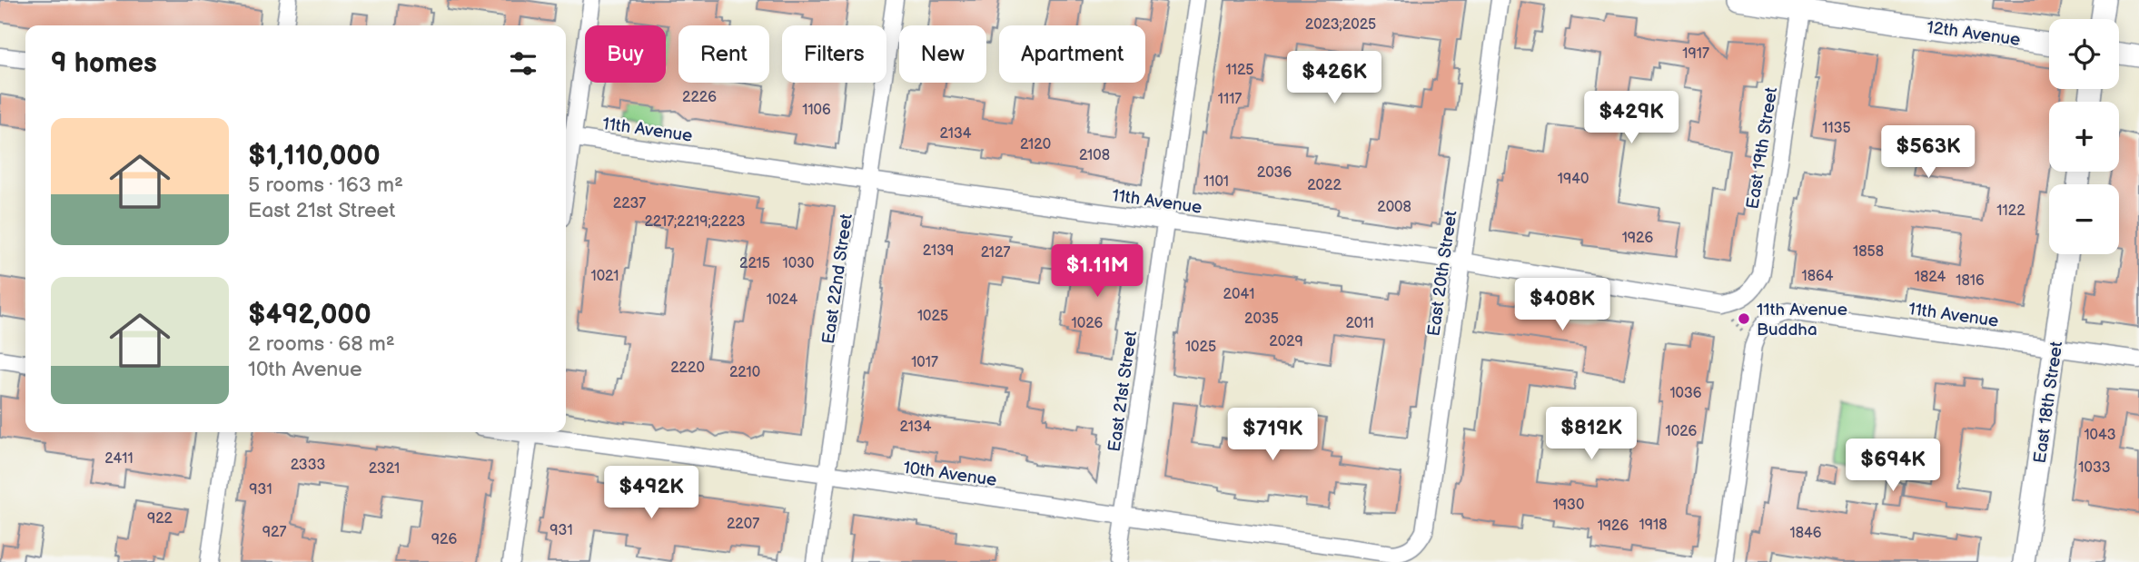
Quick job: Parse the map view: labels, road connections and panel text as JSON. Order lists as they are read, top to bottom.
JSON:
{
  "streets": {
    "street": [
      "12th Avenue",
      "11th Avenue",
      "East 19th Street",
      "East 20th Street",
      "East 22nd Street",
      "East 21st Street",
      "East 18th Street",
      "10th Avenue"
    ]
  },
  "crossings": [
    ["12th Avenue", "East 19th Street"],
    ["11th Avenue", "East 19th Street"],
    ["11th Avenue", "East 20th Street"],
    ["11th Avenue", "East 22nd Street"],
    ["11th Avenue", "East 21st Street"],
    ["11th Avenue", "East 18th Street"],
    ["East 20th Street", "10th Avenue"],
    ["East 22nd Street", "10th Avenue"],
    ["East 21st Street", "10th Avenue"]
  ],
  "places": ["11th Avenue Buddha"],
  "house_numbers": [
    "2023;2025",
    "1917",
    "1125",
    "2226",
    "1117",
    "1106",
    "1135",
    "2134",
    "2120",
    "2108",
    "2036",
    "1940",
    "1101",
    "2022",
    "2237",
    "2008",
    "1122",
    "2217;2219;2223",
    "1926",
    "2139",
    "1858",
    "2127",
    "2215",
    "1030",
    "1021",
    "1864",
    "1824",
    "1816",
    "2041",
    "1024",
    "1025",
    "2035",
    "1026",
    "2011",
    "2029",
    "1025",
    "1017",
    "2220",
    "2210",
    "1036",
    "2134",
    "1026",
    "1043",
    "2411",
    "2333",
    "1033",
    "2321",
    "931",
    "1930",
    "922",
    "2207",
    "1918",
    "1926",
    "931",
    "927",
    "1846",
    "926"
  ],
  "page": {
    "map_buttons": ["+", "−"],
    "chip": [
      "Buy",
      "Rent",
      "Filters",
      "New",
      "Apartment"
    ],
    "heading": "9 homes",
    "price": [
      "$426K",
      "$429K",
      "$563K",
      "$1.11M",
      "$408K",
      "$812K",
      "$719K",
      "$694K",
      "$492K"
    ],
    "list": [
      {
        "name": "$1,110,000",
        "note": "5 rooms · 163 m² · East 21st Street"
      },
      {
        "name": "$492,000",
        "note": "2 rooms · 68 m² · 10th Avenue"
      }
    ]
  }
}
